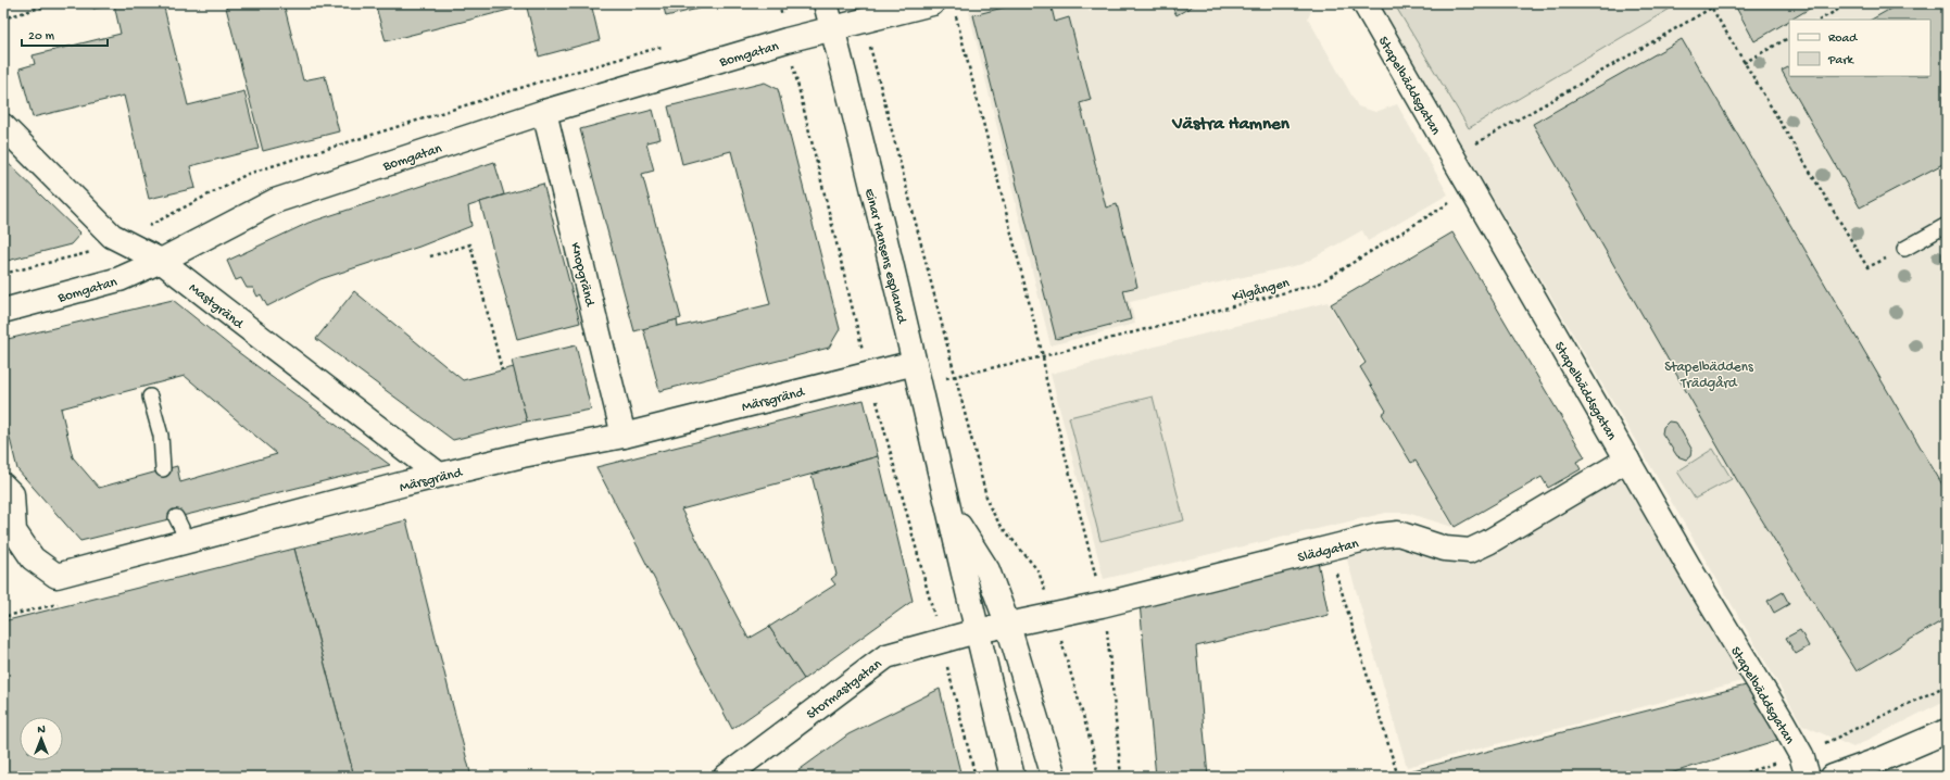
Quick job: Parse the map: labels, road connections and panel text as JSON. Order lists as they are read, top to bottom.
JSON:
{
  "streets": {
    "street": [
      "Bomgatan",
      "Stapelbäddsgatan",
      "Einar Hansens esplanad",
      "Knopgränd",
      "Mastgränd",
      "Märsgränd",
      "Slädgatan",
      "Stormastgatan"
    ],
    "path": ["Kilgången"]
  },
  "crossings": [
    ["Bomgatan", "Einar Hansens esplanad"],
    ["Bomgatan", "Knopgränd"],
    ["Bomgatan", "Mastgränd"],
    ["Stapelbäddsgatan", "Kilgången"],
    ["Stapelbäddsgatan", "Slädgatan"],
    ["Einar Hansens esplanad", "Kilgången"],
    ["Einar Hansens esplanad", "Märsgränd"],
    ["Einar Hansens esplanad", "Slädgatan"],
    ["Einar Hansens esplanad", "Stormastgatan"],
    ["Knopgränd", "Märsgränd"],
    ["Kilgången", "Märsgränd"],
    ["Mastgränd", "Märsgränd"]
  ],
  "districts": ["Västra Hamnen"],
  "parks": ["Stapelbäddens Trädgård"],
  "legend": ["Road", "Park"],
  "scale_bar": "20 m",
  "north": "top"
}
